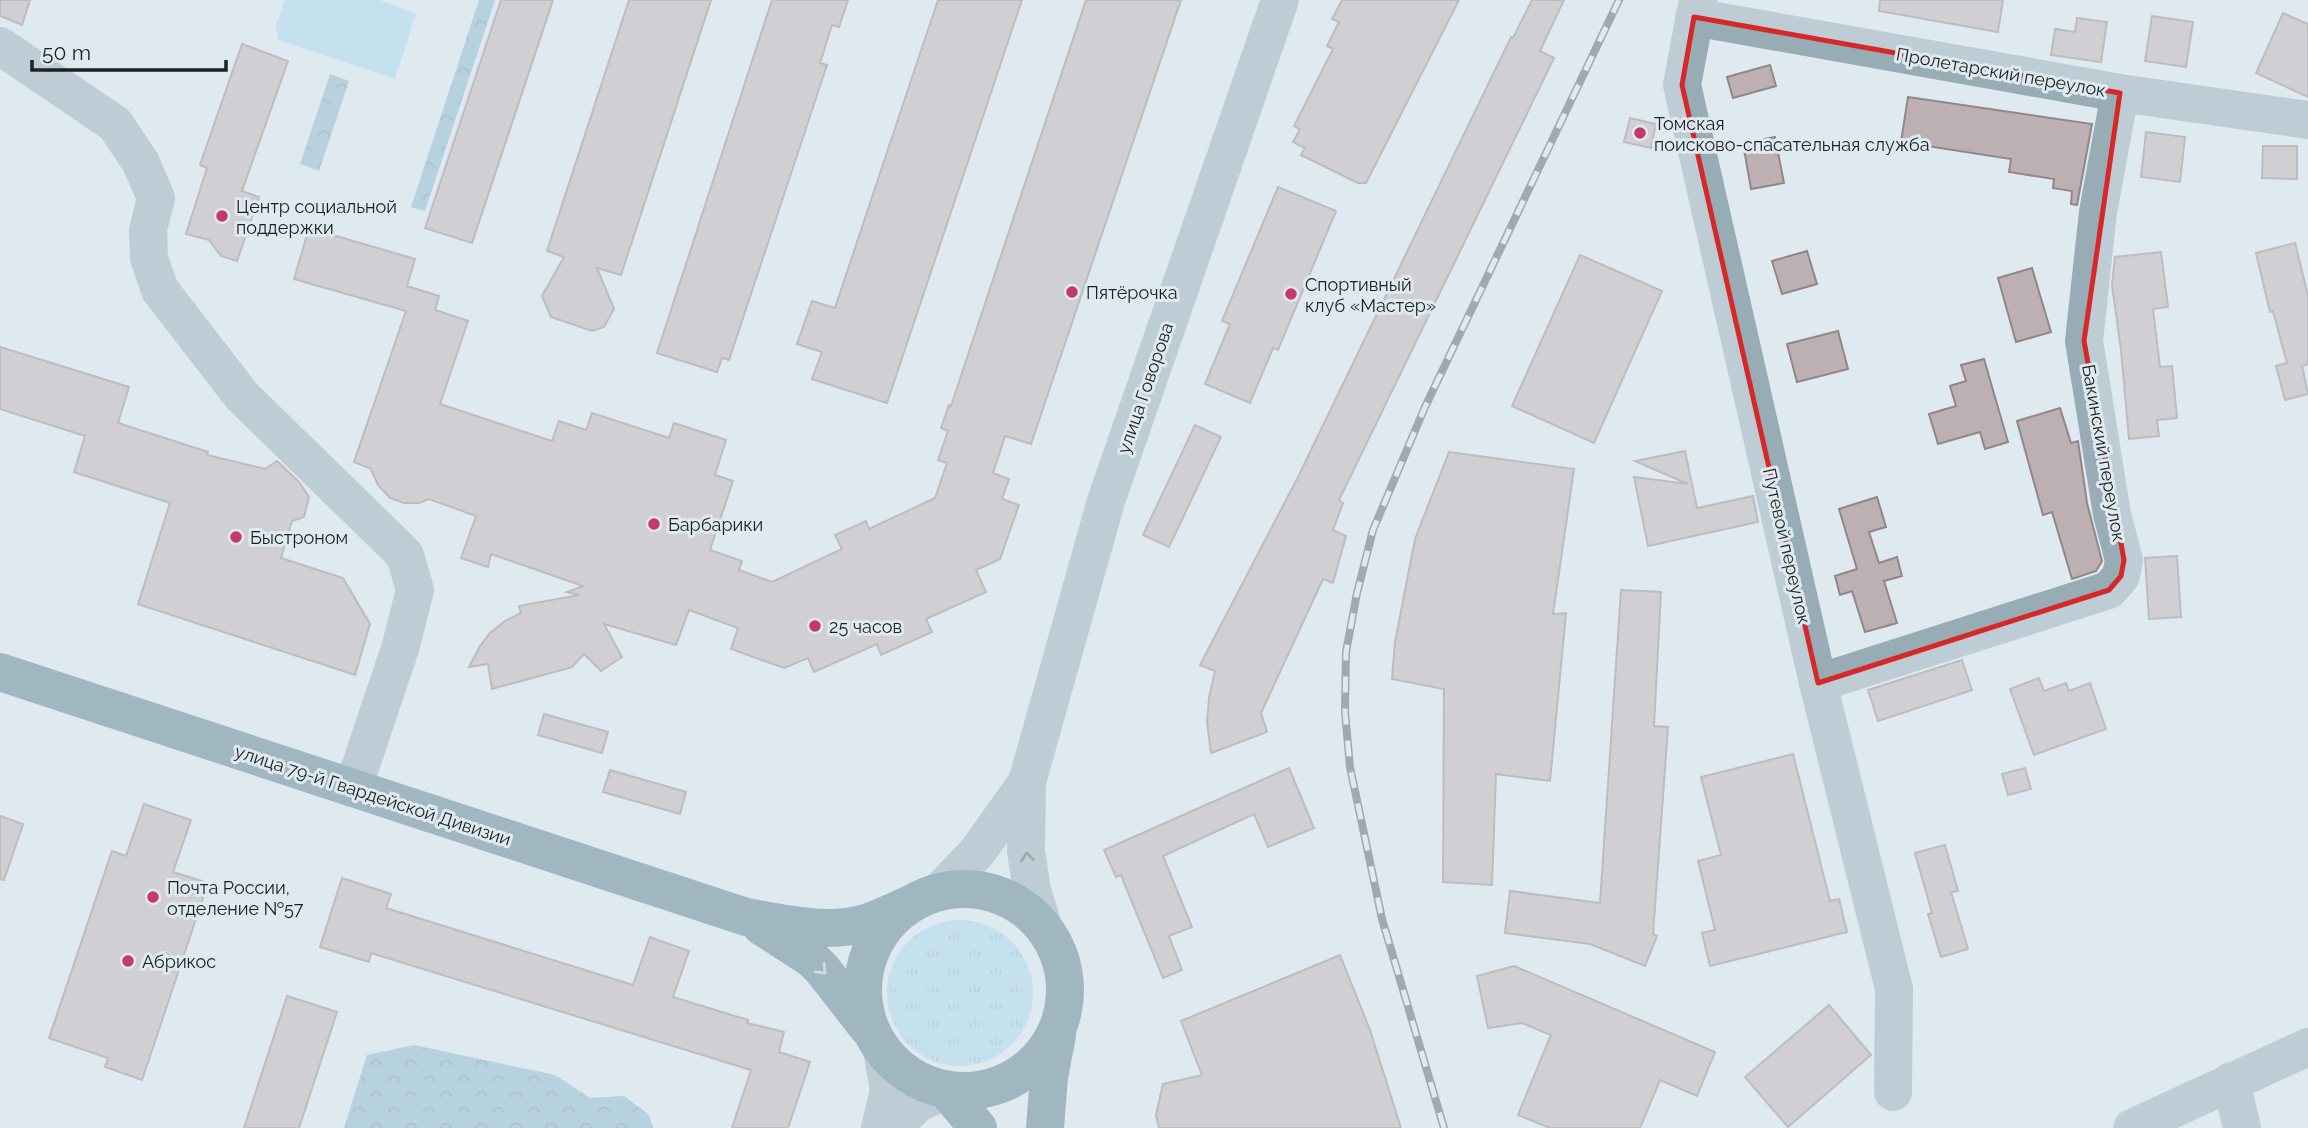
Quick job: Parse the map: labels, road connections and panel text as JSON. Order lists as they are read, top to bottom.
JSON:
{
  "streets": {
    "main road": ["улица 79-й Гвардейской Дивизии"],
    "street": [
      "Пролетарский переулок",
      "улица Говорова",
      "Бакинский переулок",
      "Путевой переулок"
    ]
  },
  "crossings": [
    ["Пролетарский переулок", "Бакинский переулок"],
    ["Пролетарский переулок", "Путевой переулок"],
    ["улица Говорова", "улица 79-й Гвардейской Дивизии"],
    ["Бакинский переулок", "Путевой переулок"]
  ],
  "places": [
    "Томская поисково-спасательная служба",
    "Центр социальной поддержки",
    "Пятёрочка",
    "Спортивный клуб «Мастер»",
    "Барбарики",
    "Быстроном",
    "25 часов",
    "Почта России, отделение №57",
    "Абрикос"
  ],
  "scale_bar": "50 m"
}
